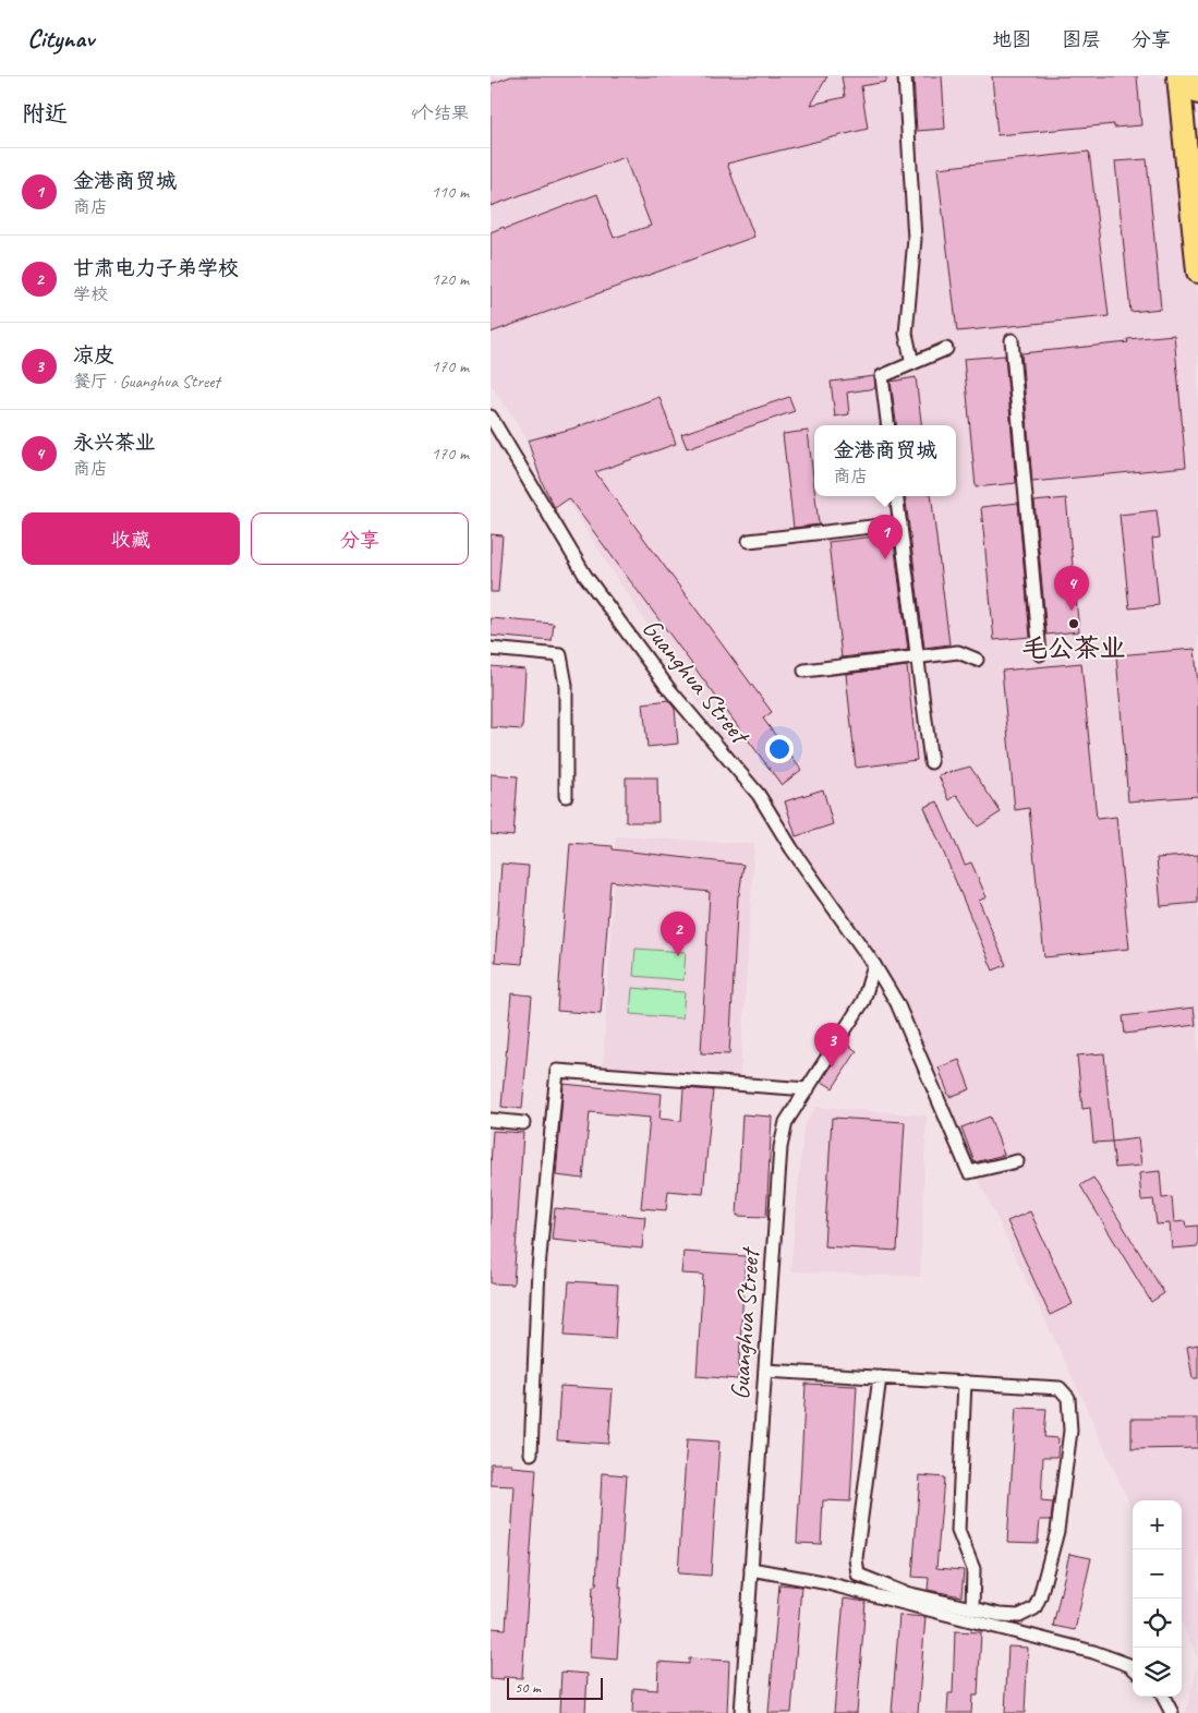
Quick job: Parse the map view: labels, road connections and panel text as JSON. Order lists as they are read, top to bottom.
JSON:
{
  "streets": {
    "street": ["Guanghua Street"]
  },
  "places": ["毛公茶业"],
  "scale_bar": "50 m",
  "page": {
    "header": "Citynav",
    "nav": ["地图", "图层", "分享"],
    "heading": ["附近", "4个结果"],
    "list": [
      {
        "mark": "1",
        "name": "金港商贸城",
        "note": "商店",
        "value": "110 m"
      },
      {
        "mark": "2",
        "name": "甘肃电力子弟学校",
        "note": "学校",
        "value": "120 m"
      },
      {
        "mark": "3",
        "name": "凉皮",
        "note": "餐厅 · Guanghua Street",
        "value": "170 m"
      },
      {
        "mark": "4",
        "name": "永兴茶业",
        "note": "商店",
        "value": "170 m"
      }
    ],
    "popup": ["金港商贸城", "商店"],
    "buttons": ["收藏", "分享"],
    "pins": [
      "1",
      "4",
      "2",
      "3"
    ],
    "map_buttons": ["+", "−"],
    "scale": "50 m"
  }
}
